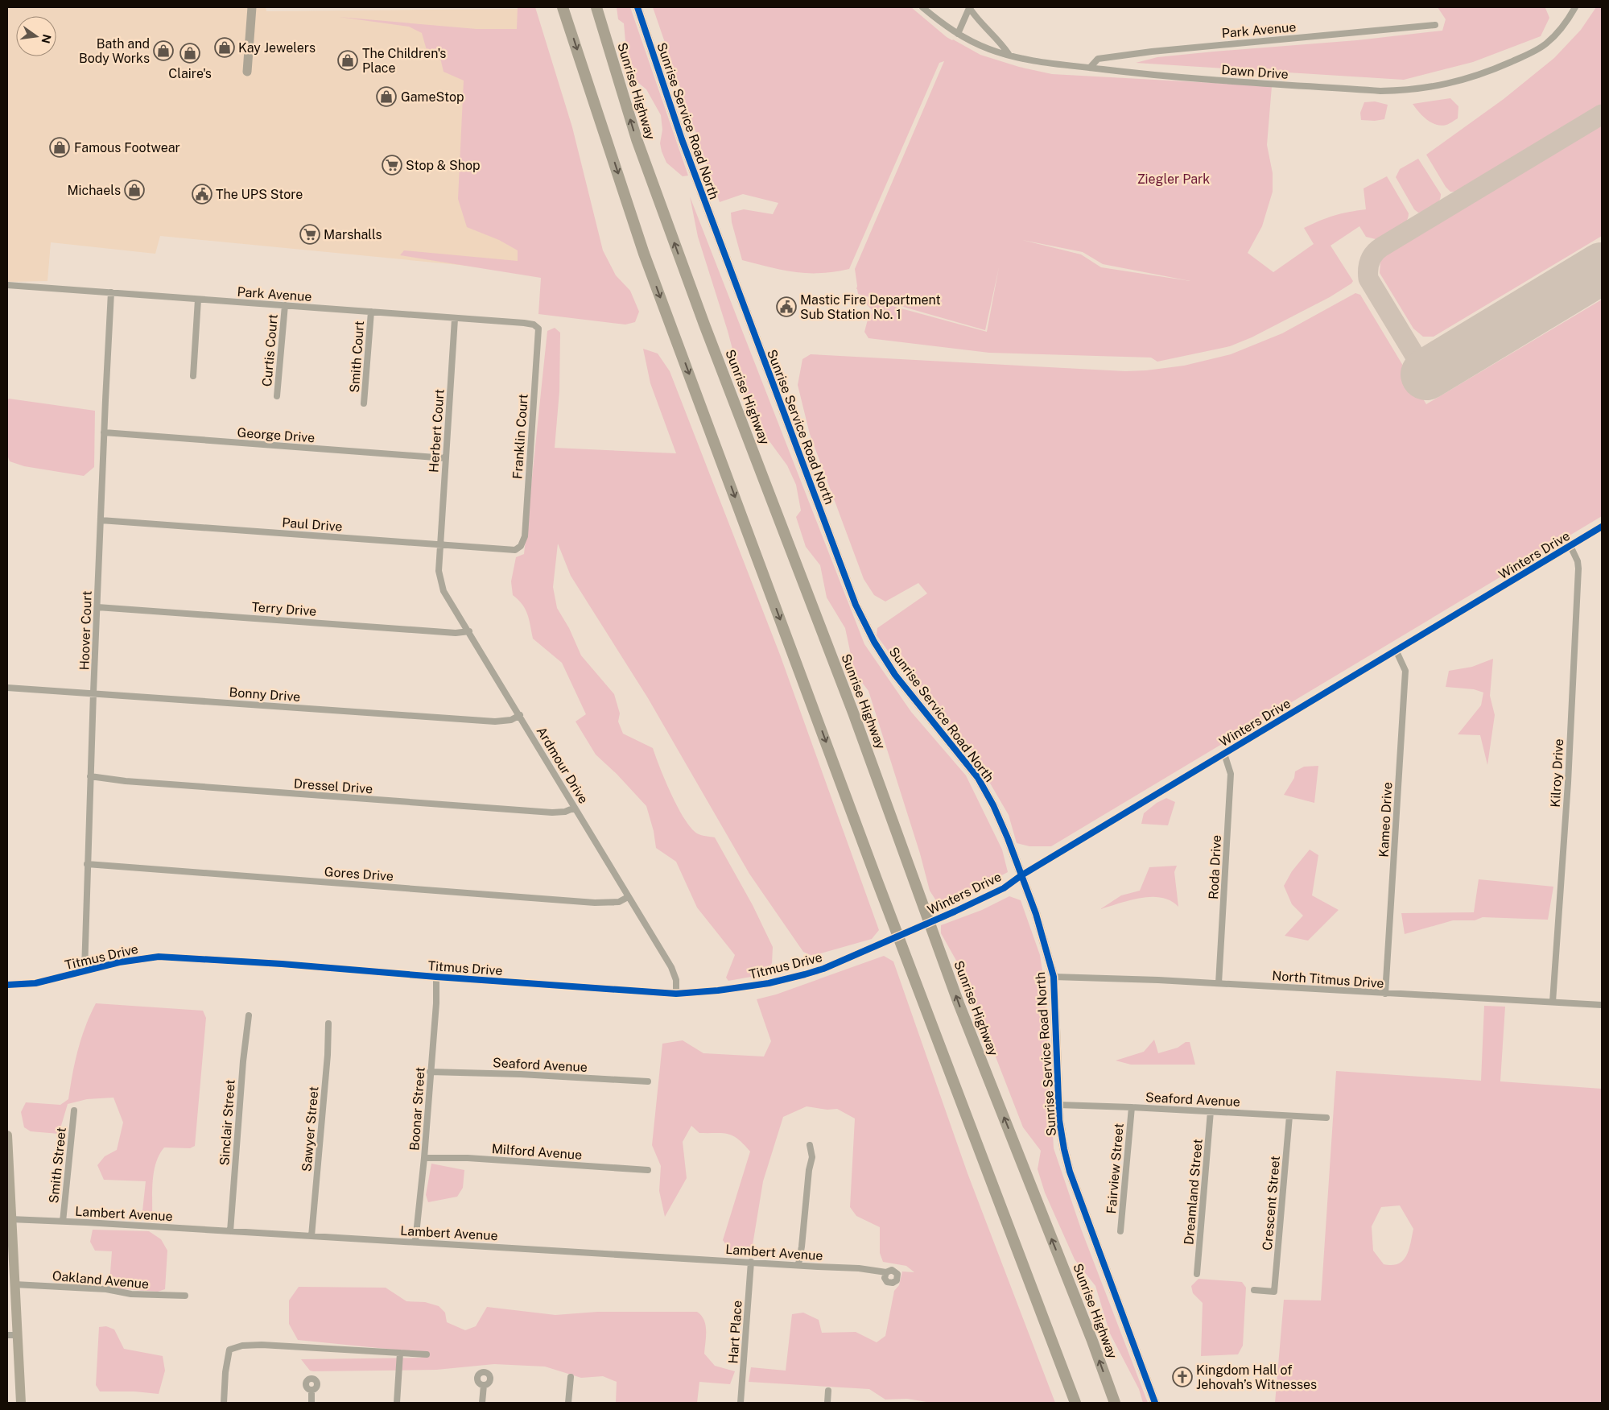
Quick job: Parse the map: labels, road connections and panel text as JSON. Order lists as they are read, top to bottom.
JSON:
{
  "streets": {
    "highway": ["Sunrise Highway"],
    "street": [
      "Park Avenue",
      "Dawn Drive",
      "Sunrise Service Road North",
      "Curtis Court",
      "Smith Court",
      "Herbert Court",
      "George Drive",
      "Franklin Court",
      "Paul Drive",
      "Winters Drive",
      "Terry Drive",
      "Hoover Court",
      "Bonny Drive",
      "Ardmour Drive",
      "Kilroy Drive",
      "Dressel Drive",
      "Kameo Drive",
      "Roda Drive",
      "Gores Drive",
      "Titmus Drive",
      "North Titmus Drive",
      "Seaford Avenue",
      "Boonar Street",
      "Sinclair Street",
      "Sawyer Street",
      "Milford Avenue",
      "Smith Street",
      "Fairview Street",
      "Dreamland Street",
      "Crescent Street",
      "Lambert Avenue",
      "Oakland Avenue",
      "Hart Place"
    ]
  },
  "crossings": [
    ["Park Avenue", "Dawn Drive"],
    ["Park Avenue", "Curtis Court"],
    ["Park Avenue", "Smith Court"],
    ["Park Avenue", "Herbert Court"],
    ["Park Avenue", "Franklin Court"],
    ["Park Avenue", "Hoover Court"],
    ["Sunrise Service Road North", "Winters Drive"],
    ["Sunrise Service Road North", "North Titmus Drive"],
    ["Sunrise Service Road North", "Seaford Avenue"],
    ["Herbert Court", "George Drive"],
    ["Herbert Court", "Paul Drive"],
    ["Herbert Court", "Ardmour Drive"],
    ["George Drive", "Hoover Court"],
    ["Franklin Court", "Paul Drive"],
    ["Paul Drive", "Hoover Court"],
    ["Paul Drive", "Ardmour Drive"],
    ["Winters Drive", "Kilroy Drive"],
    ["Winters Drive", "Kameo Drive"],
    ["Winters Drive", "Roda Drive"],
    ["Winters Drive", "Titmus Drive"],
    ["Terry Drive", "Hoover Court"],
    ["Terry Drive", "Ardmour Drive"],
    ["Hoover Court", "Bonny Drive"],
    ["Hoover Court", "Dressel Drive"],
    ["Hoover Court", "Gores Drive"],
    ["Hoover Court", "Titmus Drive"],
    ["Bonny Drive", "Ardmour Drive"],
    ["Ardmour Drive", "Dressel Drive"],
    ["Ardmour Drive", "Gores Drive"],
    ["Ardmour Drive", "Titmus Drive"],
    ["Kilroy Drive", "North Titmus Drive"],
    ["Kameo Drive", "North Titmus Drive"],
    ["Roda Drive", "North Titmus Drive"],
    ["Titmus Drive", "Boonar Street"],
    ["Seaford Avenue", "Boonar Street"],
    ["Seaford Avenue", "Fairview Street"],
    ["Seaford Avenue", "Dreamland Street"],
    ["Seaford Avenue", "Crescent Street"],
    ["Boonar Street", "Milford Avenue"],
    ["Boonar Street", "Lambert Avenue"],
    ["Sinclair Street", "Lambert Avenue"],
    ["Sawyer Street", "Lambert Avenue"],
    ["Smith Street", "Lambert Avenue"],
    ["Lambert Avenue", "Hart Place"]
  ],
  "parks": ["Ziegler Park"],
  "places": {
    "shop": [
      "Kay Jewelers",
      "Bath and Body Works",
      "Claire's",
      "The Children's Place",
      "GameStop",
      "Famous Footwear",
      "Michaels"
    ],
    "supermarket": ["Stop & Shop", "Marshalls"],
    "public building": ["The UPS Store", "Mastic Fire Department Sub Station No. 1"],
    "church": ["Kingdom Hall of Jehovah’s Witnesses"]
  },
  "north": "right"
}
